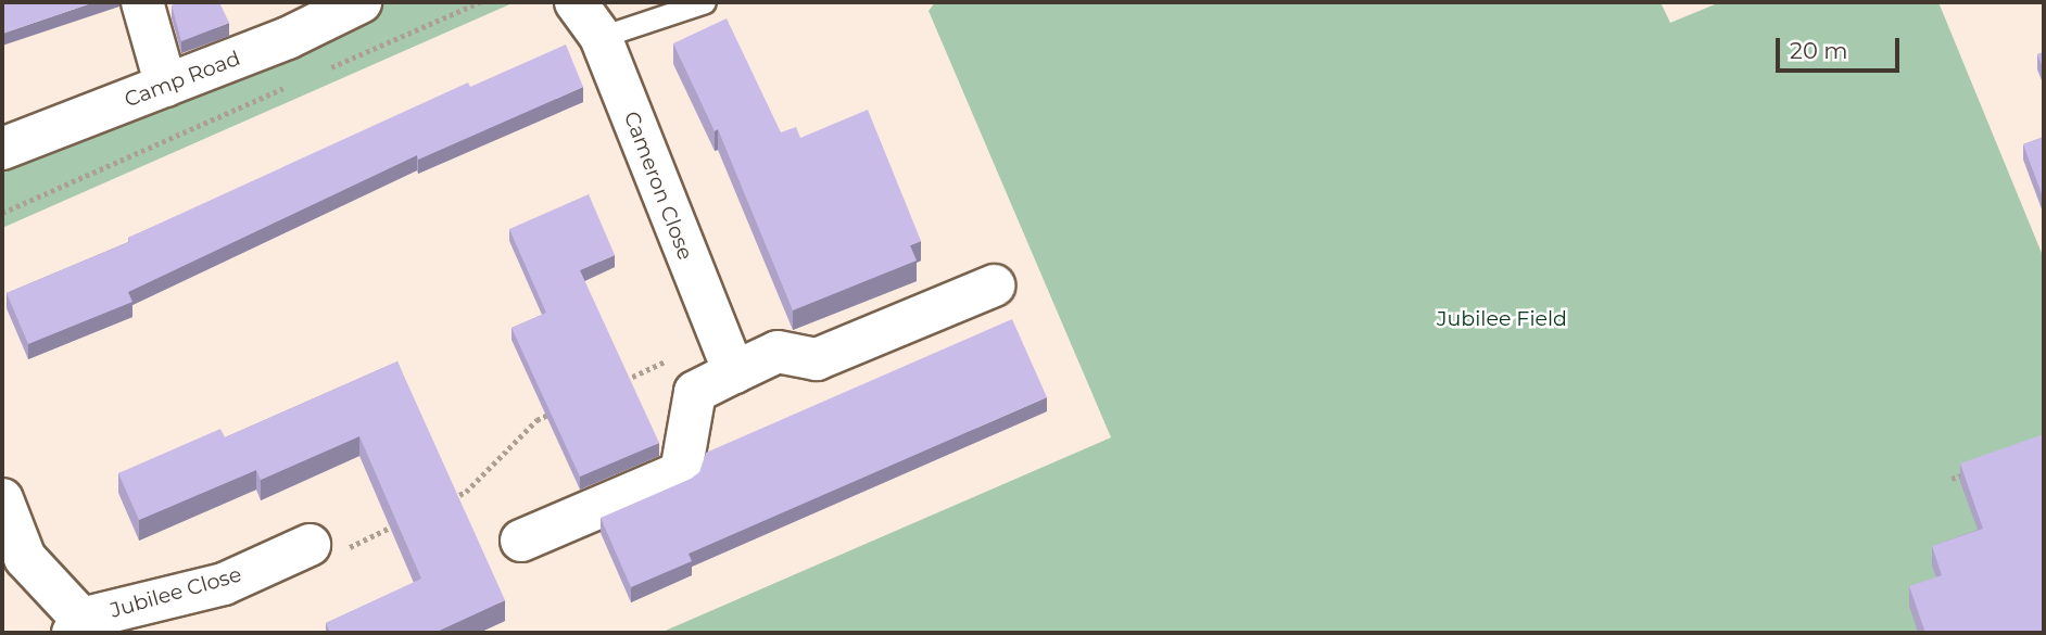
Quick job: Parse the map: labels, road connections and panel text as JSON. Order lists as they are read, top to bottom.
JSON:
{
  "streets": {
    "street": ["Camp Road", "Cameron Close", "Jubilee Close"]
  },
  "parks": ["Jubilee Field"],
  "scale_bar": "20 m"
}
